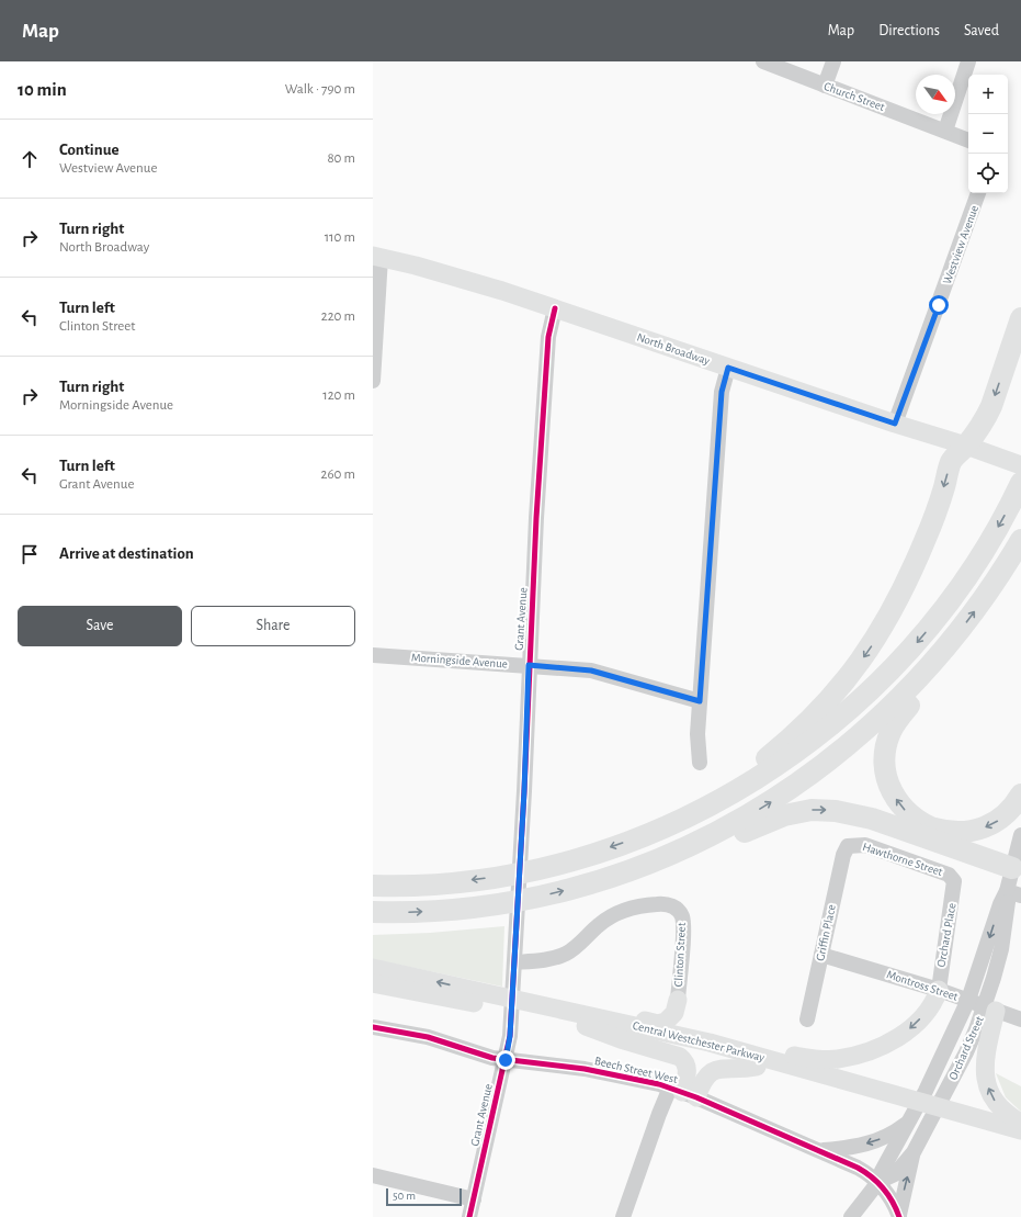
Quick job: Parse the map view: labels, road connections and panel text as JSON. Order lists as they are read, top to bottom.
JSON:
{
  "streets": {
    "main road": ["North Broadway", "Central Westchester Parkway"],
    "street": [
      "Church Street",
      "Westview Avenue",
      "Grant Avenue",
      "Morningside Avenue",
      "Hawthorne Street",
      "Griffin Place",
      "Orchard Place",
      "Clinton Street",
      "Montross Street",
      "Orchard Street",
      "Beech Street West"
    ]
  },
  "crossings": [
    ["Westview Avenue", "North Broadway"],
    ["North Broadway", "Grant Avenue"],
    ["Grant Avenue", "Morningside Avenue"],
    ["Grant Avenue", "Clinton Street"],
    ["Grant Avenue", "Beech Street West"],
    ["Hawthorne Street", "Griffin Place"],
    ["Hawthorne Street", "Orchard Place"],
    ["Griffin Place", "Montross Street"],
    ["Orchard Place", "Montross Street"],
    ["Montross Street", "Orchard Street"],
    ["Orchard Street", "Beech Street West"]
  ],
  "scale_bar": "50 m",
  "north": "bottom right",
  "page": {
    "header": "Map",
    "nav": ["Map", "Directions", "Saved"],
    "heading": ["10 min", "Walk · 790 m"],
    "map_buttons": ["+", "−"],
    "list": [
      ["Continue", "Westview Avenue", "80 m"],
      ["Turn right", "North Broadway", "110 m"],
      ["Turn left", "Clinton Street", "220 m"],
      ["Turn right", "Morningside Avenue", "120 m"],
      ["Turn left", "Grant Avenue", "260 m"],
      "Arrive at destination"
    ],
    "buttons": ["Save", "Share"],
    "scale": "50 m"
  }
}
